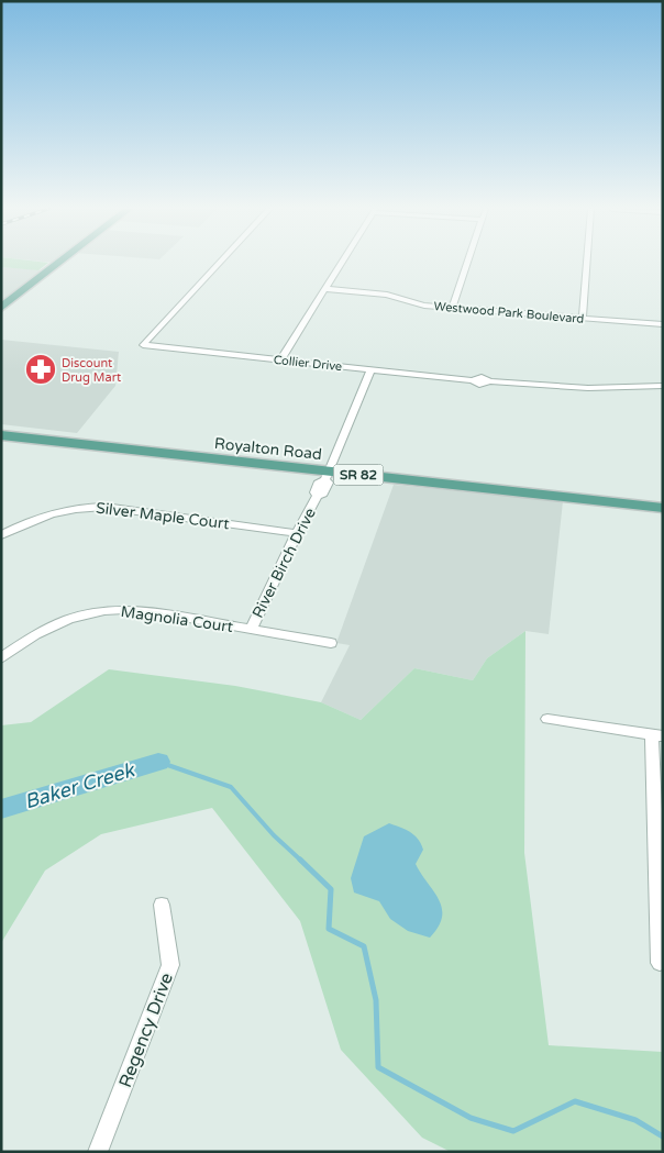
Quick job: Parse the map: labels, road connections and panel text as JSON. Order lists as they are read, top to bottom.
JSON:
{
  "streets": {
    "main road": ["Royalton Road", "SR 82"],
    "street": [
      "Westwood Park Boulevard",
      "Collier Drive",
      "Silver Maple Court",
      "River Birch Drive",
      "Magnolia Court",
      "Regency Drive"
    ]
  },
  "crossings": [
    ["Royalton Road", "River Birch Drive"],
    ["Silver Maple Court", "River Birch Drive"],
    ["River Birch Drive", "Magnolia Court"]
  ],
  "water": ["Baker Creek"],
  "places": {
    "pharmacy": ["Discount Drug Mart"]
  }
}
